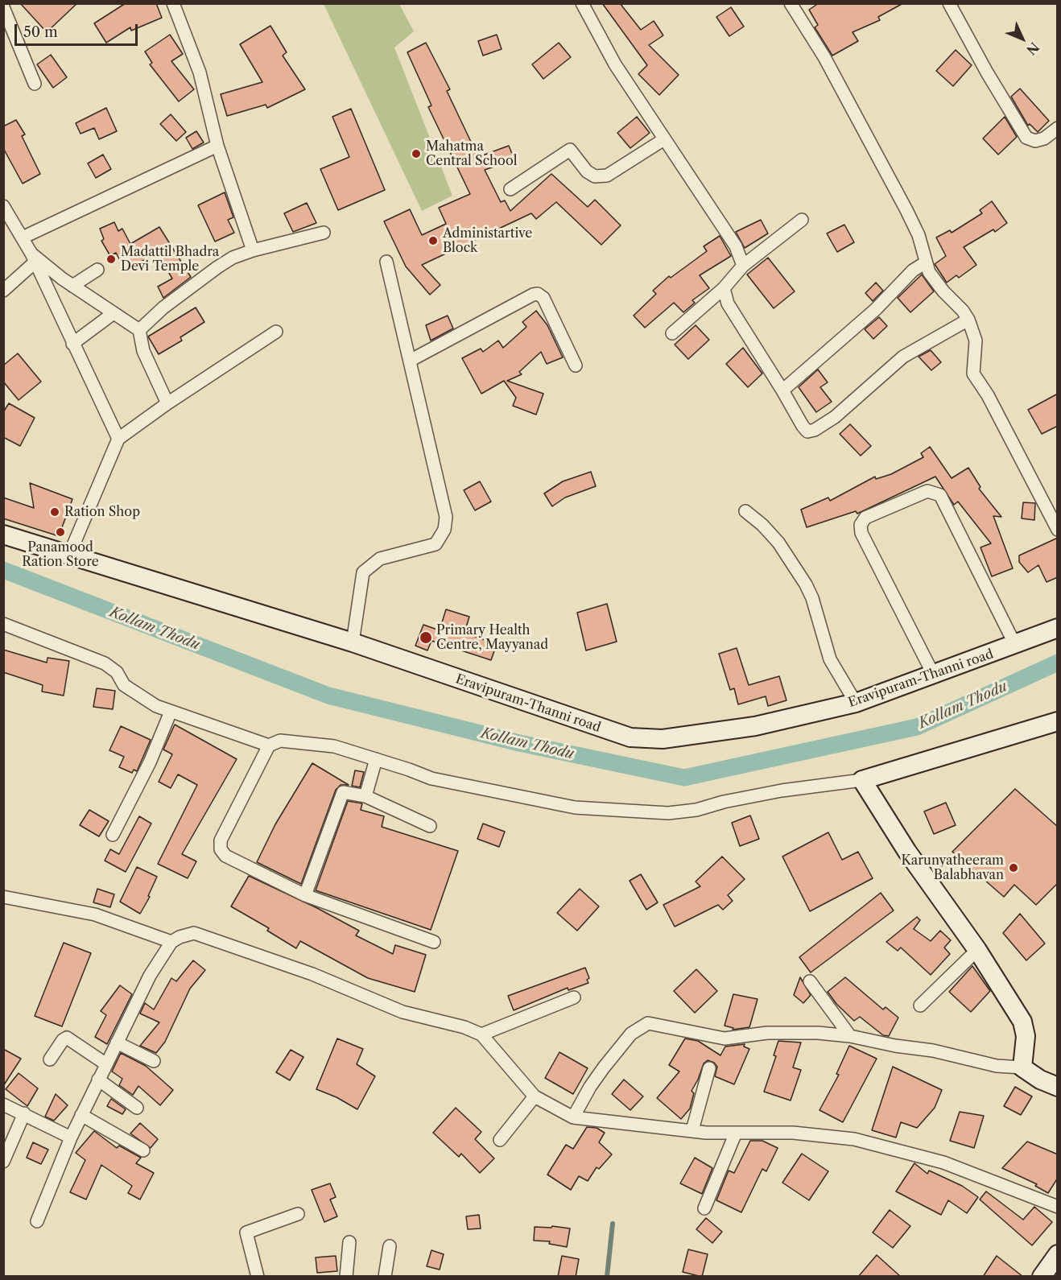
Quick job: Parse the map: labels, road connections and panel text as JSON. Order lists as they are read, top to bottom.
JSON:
{
  "streets": {
    "main road": ["Eravipuram-Thanni road"]
  },
  "water": ["Kollam Thodu"],
  "places": [
    "Mahatma Central School",
    "Administartive Block",
    "Madattil Bhadra Devi Temple",
    "Ration Shop",
    "Panamood Ration Store",
    "Primary Health Centre, Mayyanad",
    "Karunyatheeram Balabhavan"
  ],
  "scale_bar": "50 m",
  "north": "bottom right"
}
